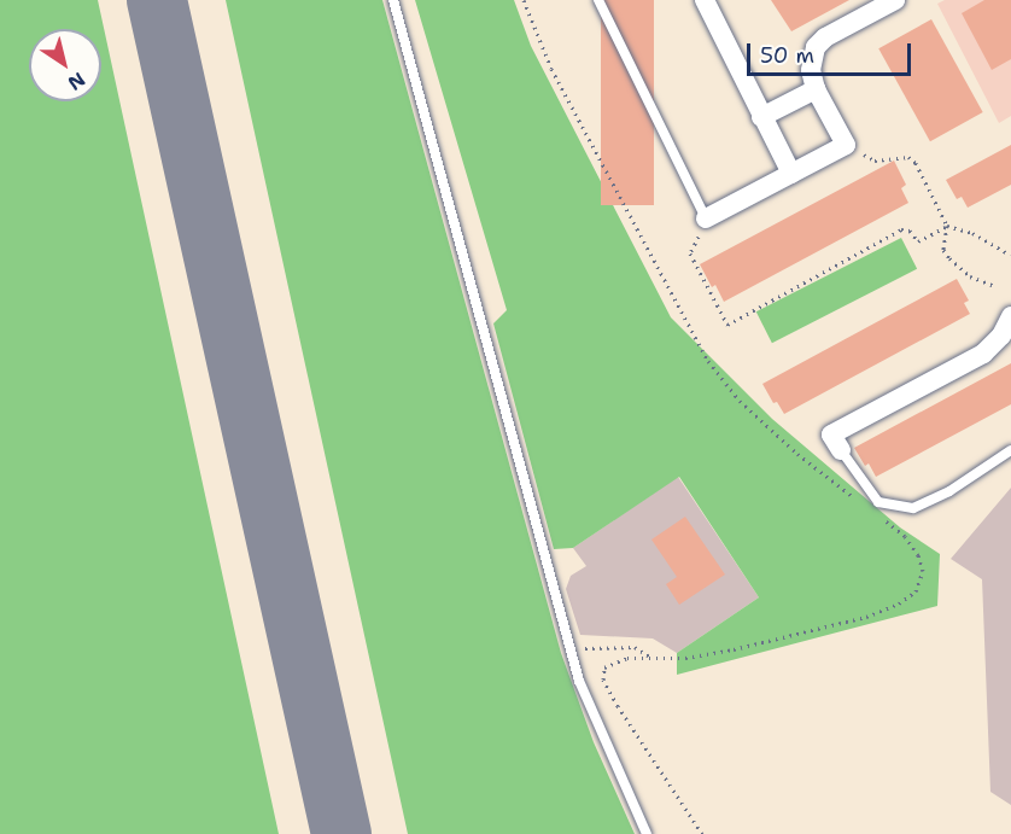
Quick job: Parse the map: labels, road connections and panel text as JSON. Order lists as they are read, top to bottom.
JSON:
{
  "scale_bar": "50 m",
  "north": "bottom right"
}
